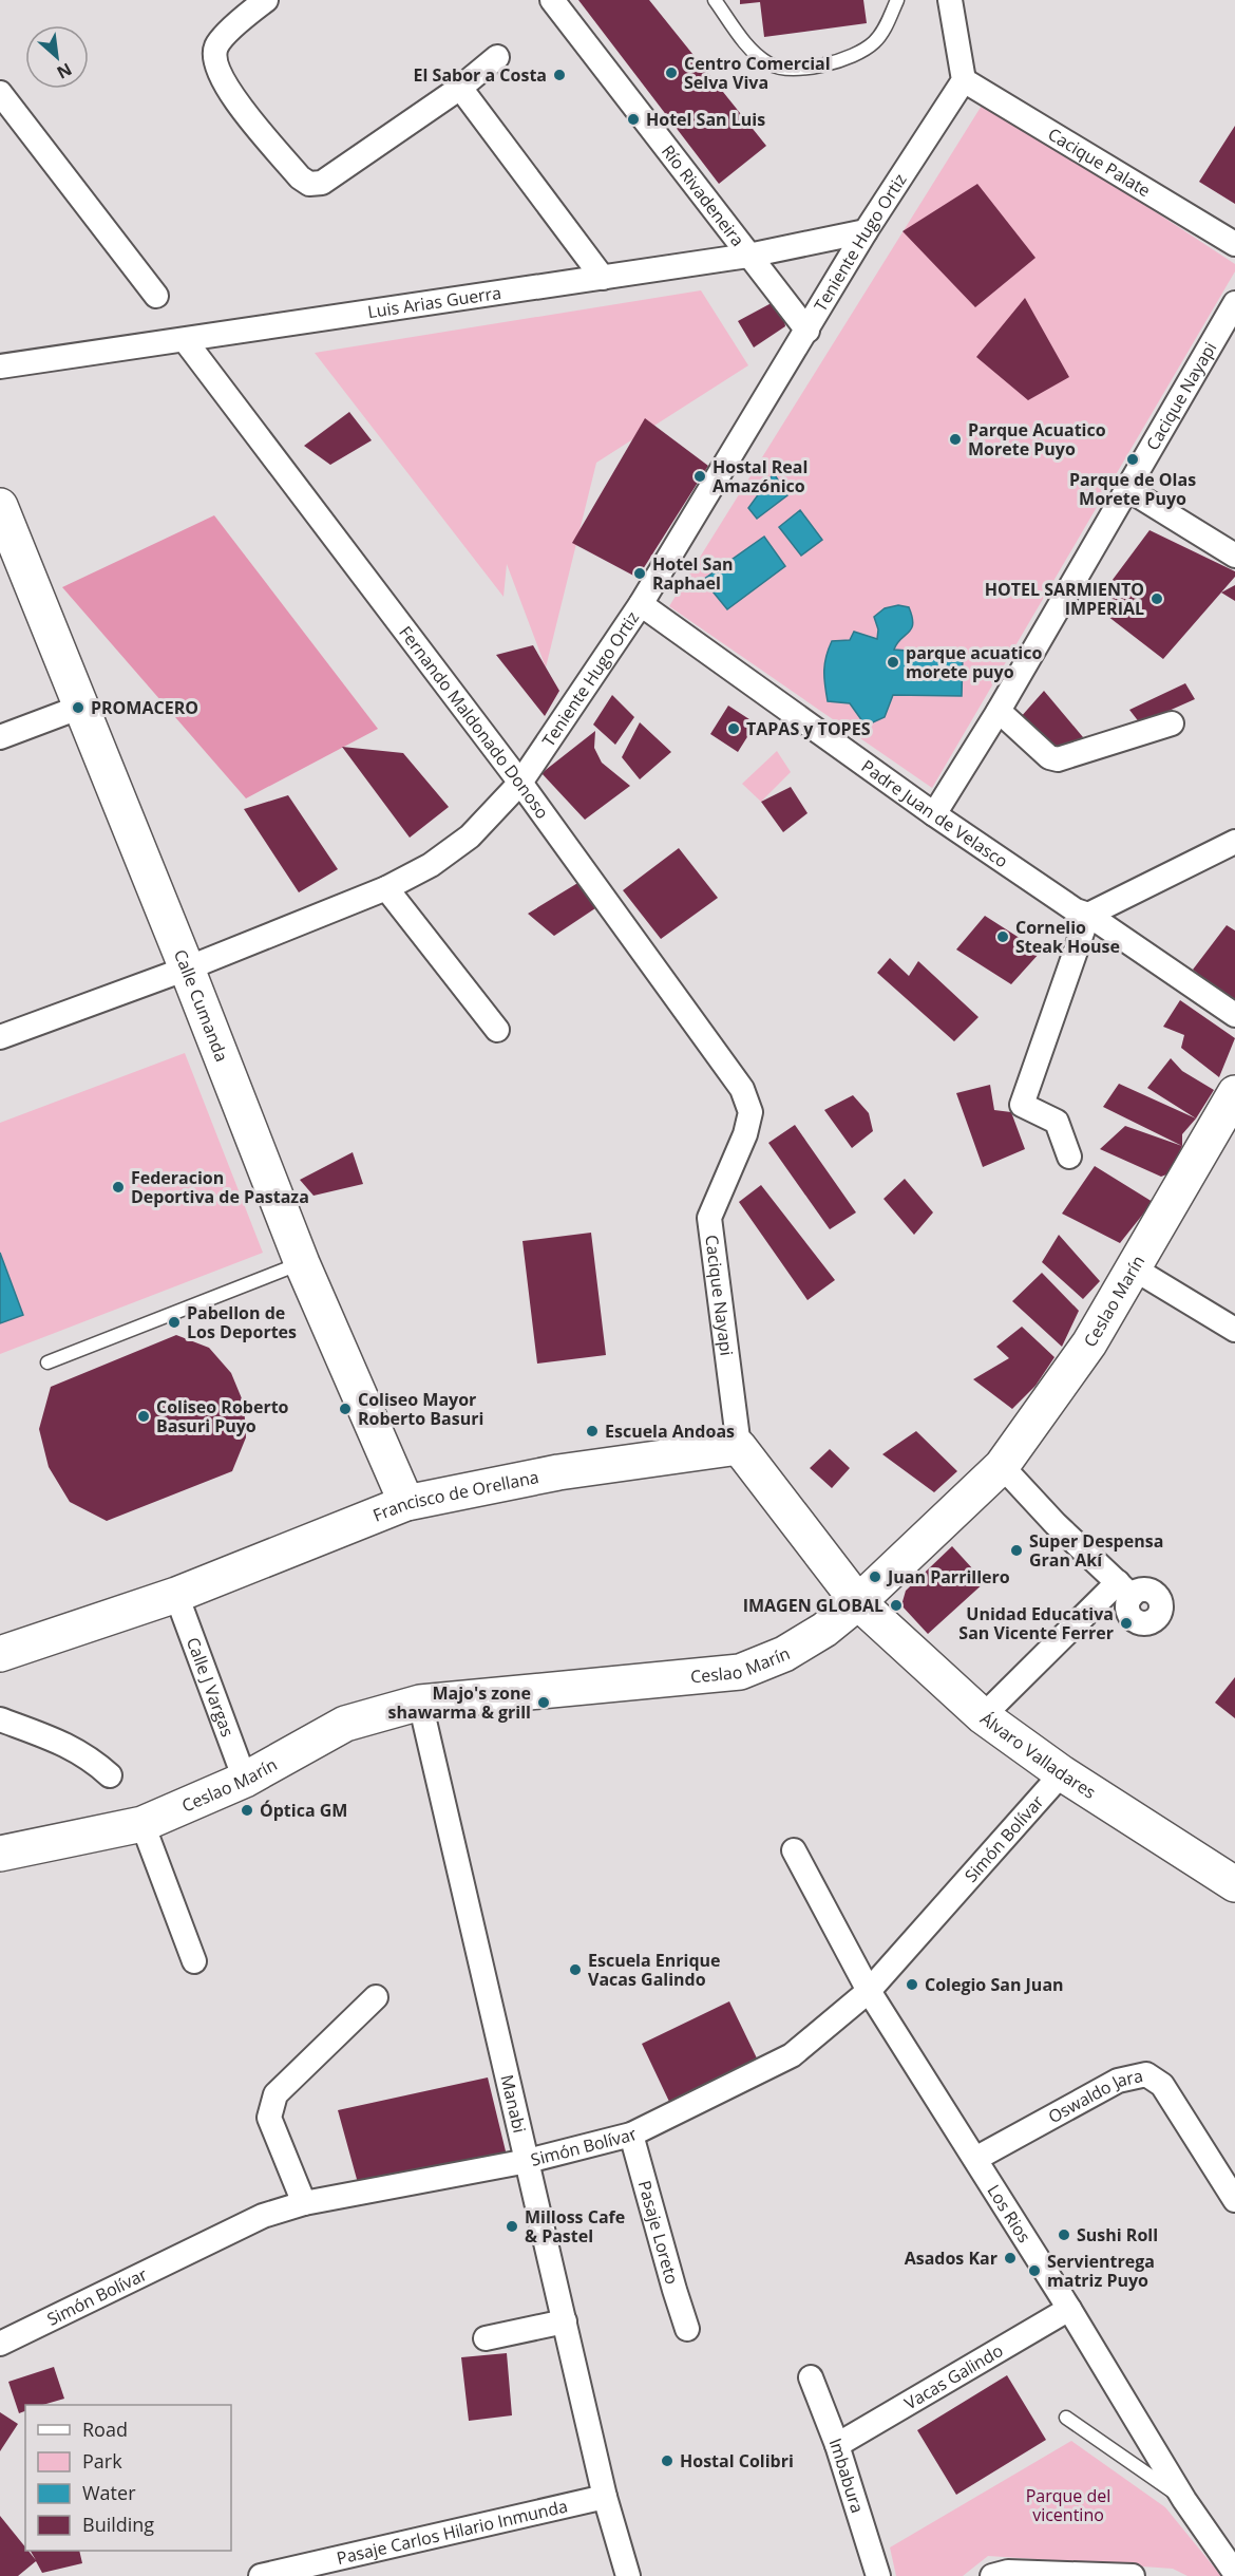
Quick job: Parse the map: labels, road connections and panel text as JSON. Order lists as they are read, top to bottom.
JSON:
{
  "streets": {
    "street": [
      "Cacique Palate",
      "Río Rivadeneira",
      "Teniente Hugo Ortiz",
      "Luis Arias Guerra",
      "Cacique Nayapi",
      "Fernando Maldonado Donoso",
      "Padre Juan de Velasco",
      "Calle Cumanda",
      "Ceslao Marín",
      "Francisco de Orellana",
      "Calle J Vargas",
      "Álvaro Valladares",
      "Simón Bolívar",
      "Oswaldo Jara",
      "Manabi",
      "Los Rios",
      "Pasaje Loreto",
      "Vacas Galindo",
      "Imbabura",
      "Pasaje Carlos Hilario Inmunda"
    ]
  },
  "crossings": [
    ["Cacique Palate", "Teniente Hugo Ortiz"],
    ["Río Rivadeneira", "Teniente Hugo Ortiz"],
    ["Río Rivadeneira", "Luis Arias Guerra"],
    ["Teniente Hugo Ortiz", "Luis Arias Guerra"],
    ["Teniente Hugo Ortiz", "Fernando Maldonado Donoso"],
    ["Teniente Hugo Ortiz", "Padre Juan de Velasco"],
    ["Teniente Hugo Ortiz", "Calle Cumanda"],
    ["Luis Arias Guerra", "Fernando Maldonado Donoso"],
    ["Cacique Nayapi", "Fernando Maldonado Donoso"],
    ["Cacique Nayapi", "Padre Juan de Velasco"],
    ["Cacique Nayapi", "Francisco de Orellana"],
    ["Calle Cumanda", "Francisco de Orellana"],
    ["Ceslao Marín", "Calle J Vargas"],
    ["Ceslao Marín", "Álvaro Valladares"],
    ["Ceslao Marín", "Manabi"],
    ["Francisco de Orellana", "Calle J Vargas"],
    ["Álvaro Valladares", "Simón Bolívar"],
    ["Simón Bolívar", "Manabi"],
    ["Simón Bolívar", "Los Rios"],
    ["Simón Bolívar", "Pasaje Loreto"],
    ["Oswaldo Jara", "Los Rios"],
    ["Manabi", "Pasaje Carlos Hilario Inmunda"],
    ["Los Rios", "Vacas Galindo"],
    ["Vacas Galindo", "Imbabura"]
  ],
  "parks": ["Parque del vicentino"],
  "places": [
    "Centro Comercial Selva Viva",
    "El Sabor a Costa",
    "Hotel San Luis",
    "Parque Acuatico Morete Puyo",
    "Parque de Olas Morete Puyo",
    "Hostal Real Amazónico",
    "Hotel San Raphael",
    "HOTEL SARMIENTO IMPERIAL",
    "parque acuatico morete puyo",
    "PROMACERO",
    "TAPAS y TOPES",
    "Cornelio Steak House",
    "Federacion Deportiva de Pastaza",
    "Pabellon de Los Deportes",
    "Coliseo Mayor Roberto Basuri",
    "Coliseo Roberto Basuri Puyo",
    "Escuela Andoas",
    "Super Despensa Gran Akí",
    "Juan Parrillero",
    "IMAGEN GLOBAL",
    "Unidad Educativa San Vicente Ferrer",
    "Majo's zone shawarma & grill",
    "Óptica GM",
    "Escuela Enrique Vacas Galindo",
    "Colegio San Juan",
    "Milloss Cafe & Pastel",
    "Sushi Roll",
    "Asados Kar",
    "Servientrega matriz Puyo",
    "Hostal Colibri"
  ],
  "legend": [
    "Road",
    "Park",
    "Water",
    "Building"
  ],
  "north": "bottom right"
}
